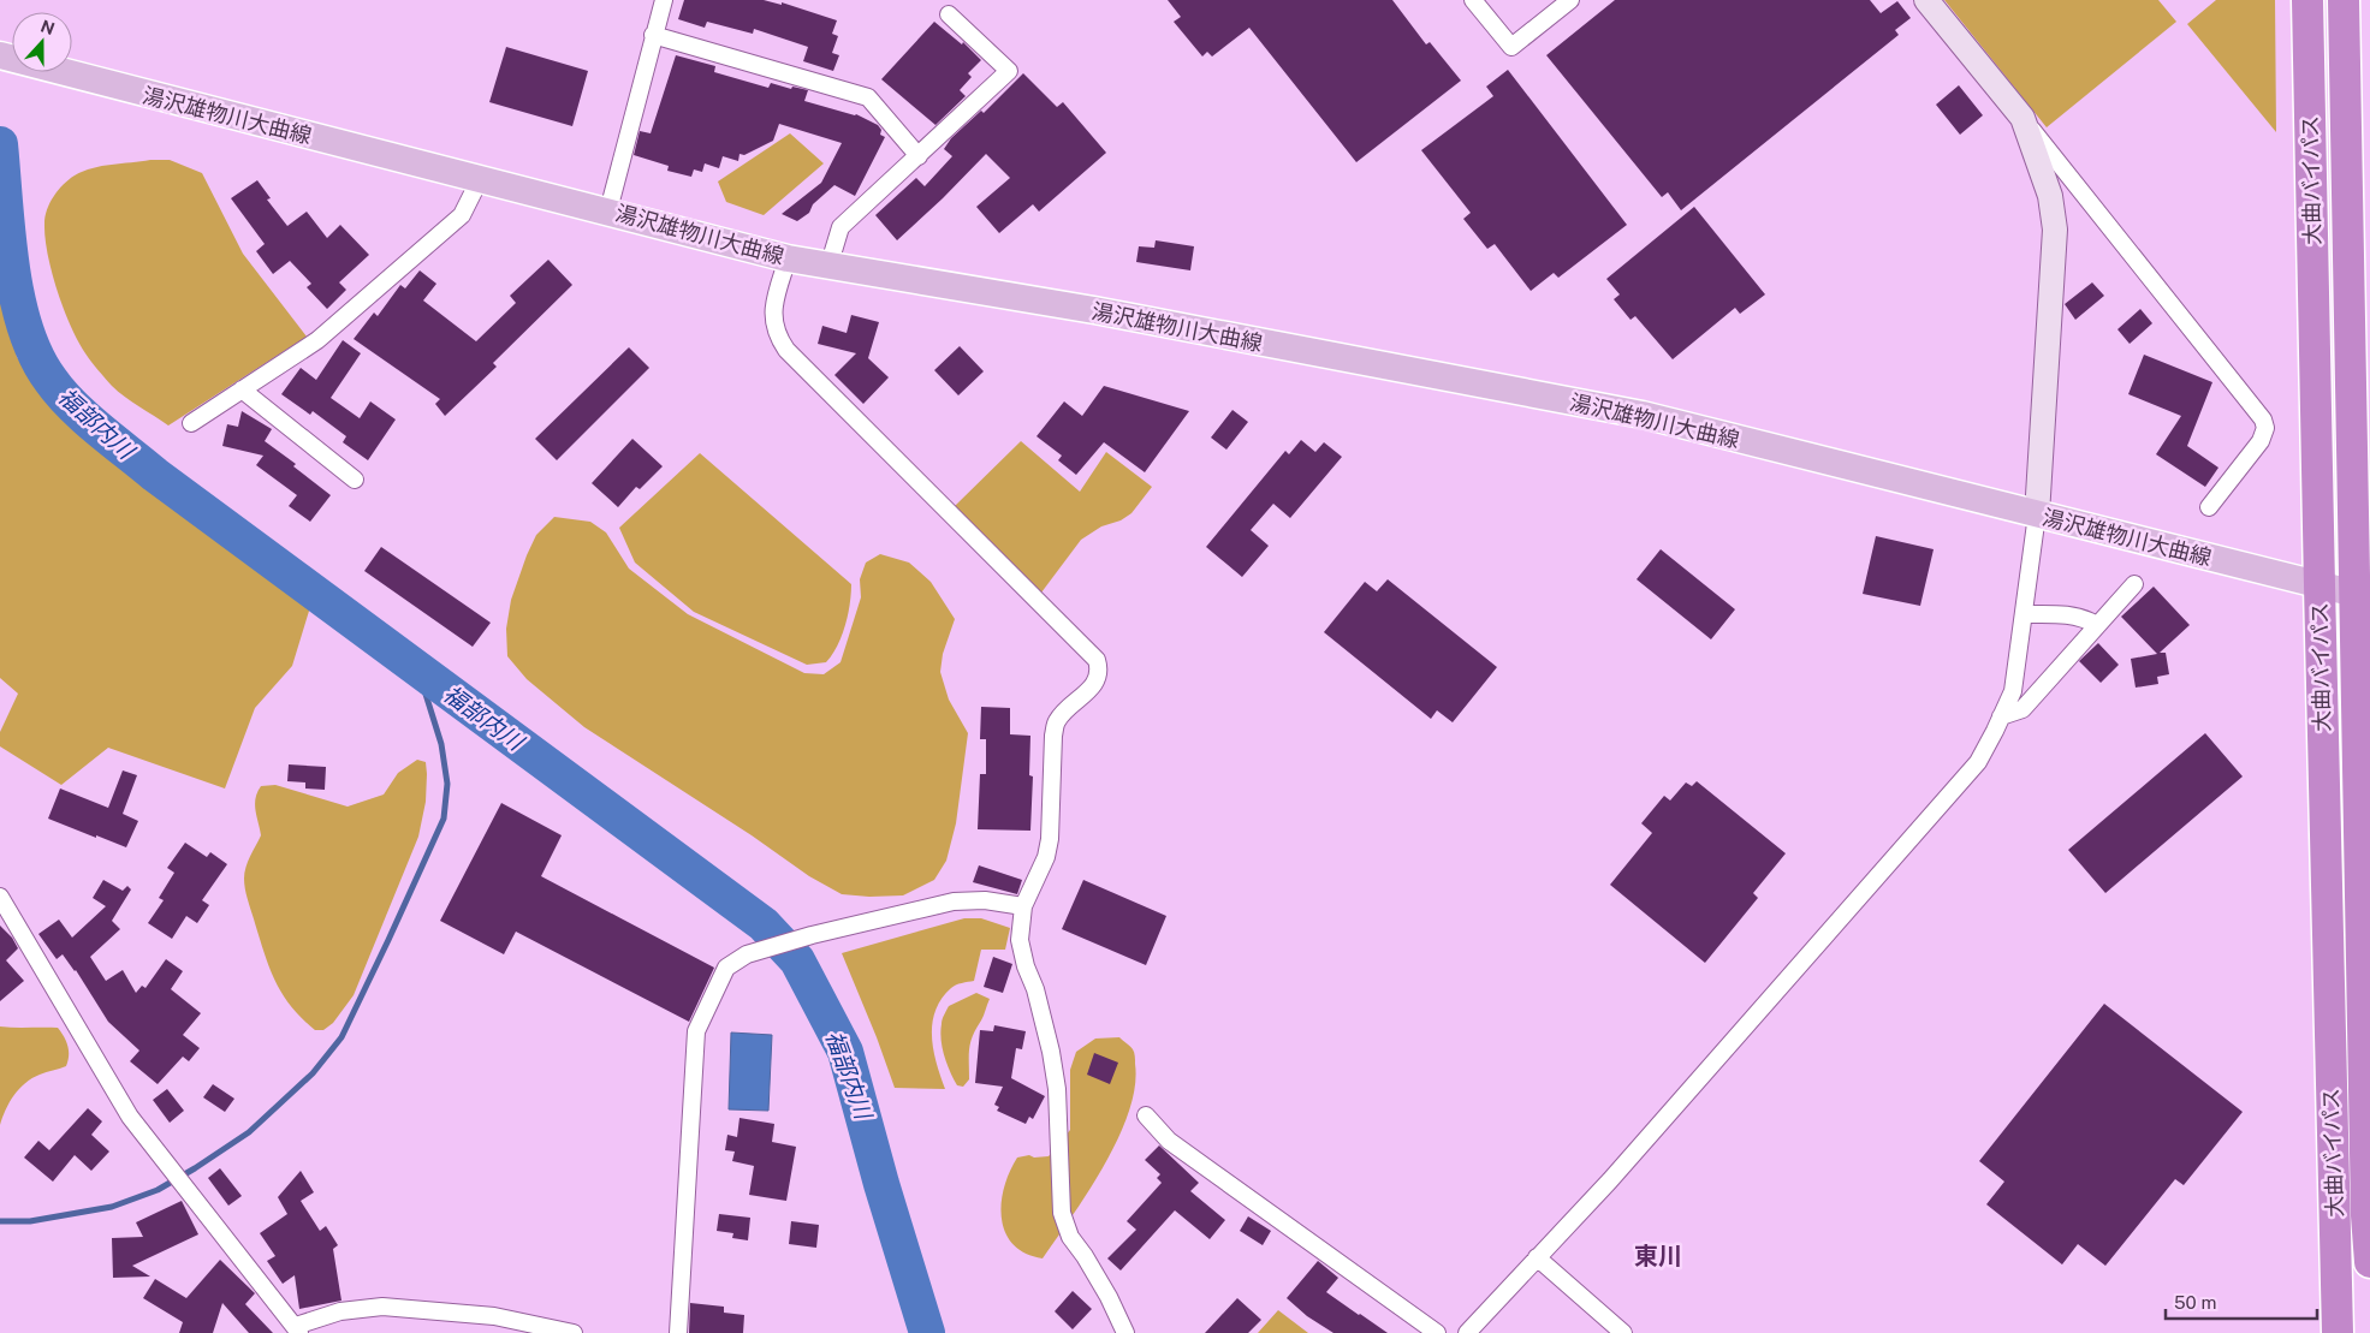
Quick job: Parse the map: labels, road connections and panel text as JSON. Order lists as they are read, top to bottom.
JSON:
{
  "streets": {
    "highway": ["大曲バイパス"],
    "main road": ["湯沢雄物川大曲線"]
  },
  "crossings": [
    ["湯沢雄物川大曲線", "大曲バイパス"]
  ],
  "districts": ["東川"],
  "water": ["福部内川"],
  "scale_bar": "50 m",
  "north": "top"
}
